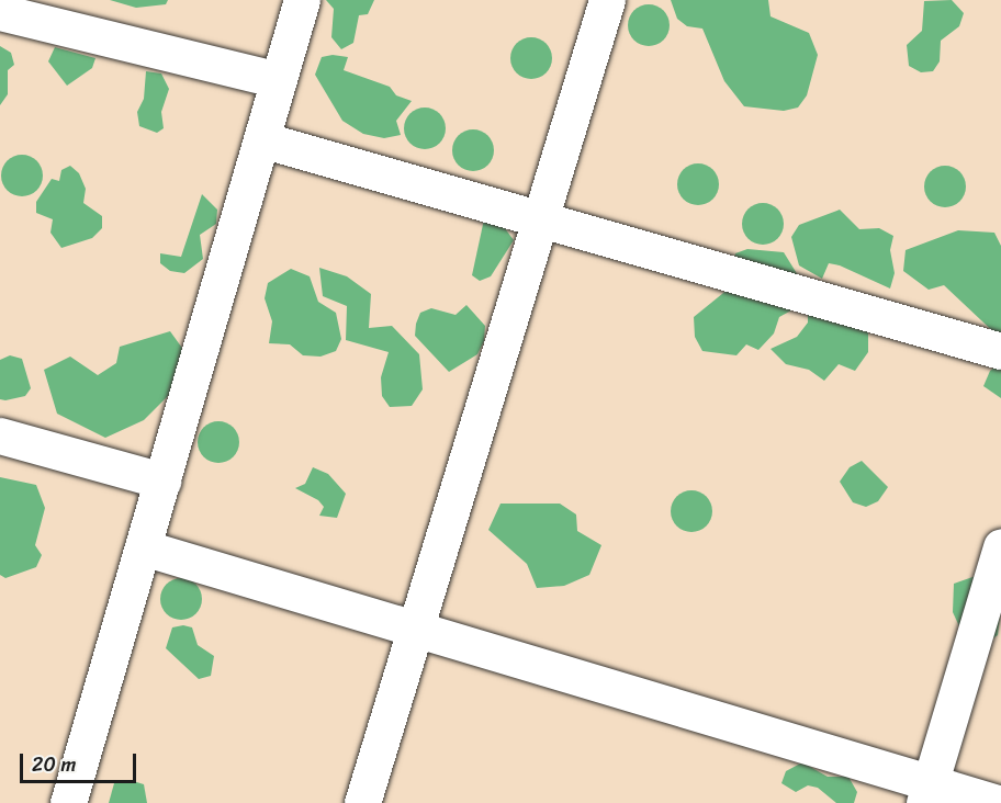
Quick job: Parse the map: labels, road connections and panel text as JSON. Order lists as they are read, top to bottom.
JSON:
{
  "scale_bar": "20 m"
}
